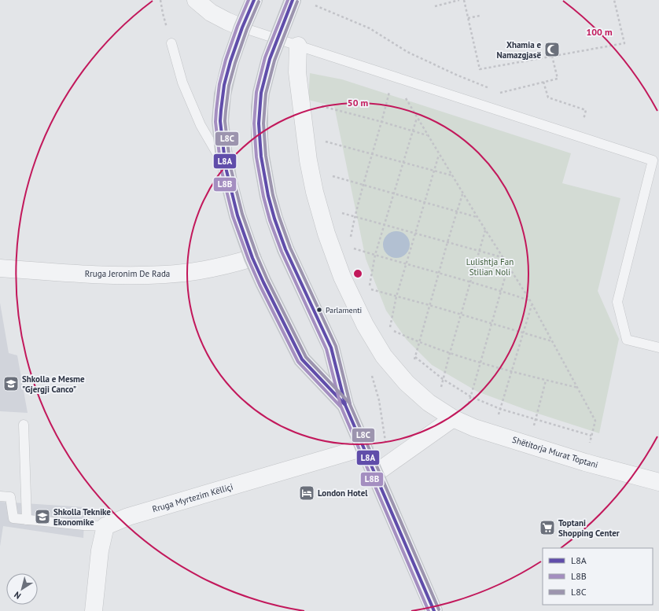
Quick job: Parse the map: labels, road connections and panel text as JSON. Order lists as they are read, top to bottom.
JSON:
{
  "streets": {
    "street": ["Rruga Jeronim De Rada", "Shëtitorja Murat Toptani", "Rruga Myrtezim Këlliçi"]
  },
  "parks": ["Lulishtja Fan Stilian Noli"],
  "places": {
    "mosque": ["Xhamia e Namazgjasë"],
    "other": ["Parlamenti"],
    "school or university": ["Shkolla e Mesme \"Gjergji Canco\"", "Shkolla Teknike Ekonomike"],
    "hotel": ["London Hotel"],
    "supermarket": ["Toptani Shopping Center"]
  },
  "lines": ["transit line L8A", "transit line L8B", "transit line L8C"],
  "legend": ["L8A", "L8B", "L8C"],
  "north": "bottom left",
  "rings": ["100 m", "50 m"]
}
